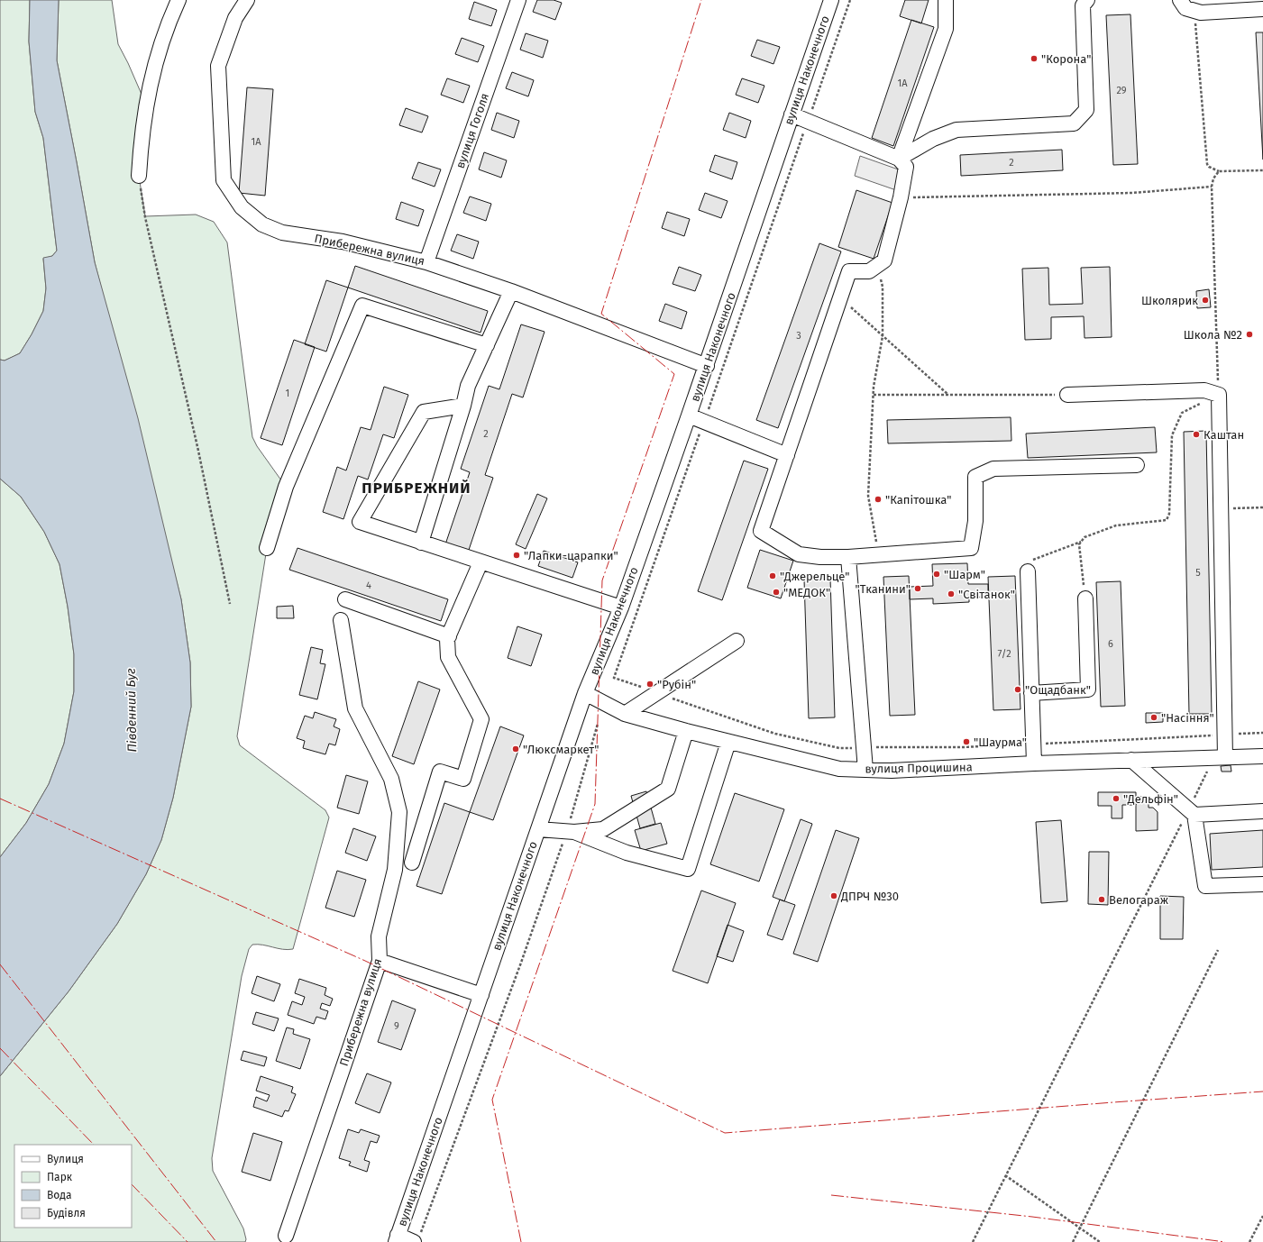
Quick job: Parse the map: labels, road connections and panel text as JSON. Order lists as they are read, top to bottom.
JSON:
{
  "streets": {
    "street": [
      "вулиця Наконечного",
      "вулиця Гоголя",
      "Прибережна вулиця",
      "вулиця Процишина"
    ]
  },
  "crossings": [
    ["вулиця Наконечного", "Прибережна вулиця"],
    ["вулиця Наконечного", "вулиця Процишина"],
    ["вулиця Гоголя", "Прибережна вулиця"]
  ],
  "districts": ["ПРИБРЕЖНИЙ"],
  "water": ["Південний Буг"],
  "places": [
    "\"Корона\"",
    "Школярик",
    "Школа №2",
    "Каштан",
    "\"Капітошка\"",
    "\"Лапки-царапки\"",
    "\"Шарм\"",
    "\"Джерельце\"",
    "\"Тканини\"",
    "\"МЕДОК\"",
    "\"Світанок\"",
    "\"Рубін\"",
    "\"Ощадбанк\"",
    "\"Насіння\"",
    "\"Шаурма\"",
    "\"Люксмаркет\"",
    "\"Дельфін\"",
    "ДПРЧ №30",
    "Велогараж"
  ],
  "house_numbers": [
    "1А",
    "29",
    "1А",
    "2",
    "3",
    "1",
    "2",
    "5",
    "4",
    "6",
    "7/2",
    "9"
  ],
  "legend": [
    "Вулиця",
    "Парк",
    "Вода",
    "Будівля"
  ]
}
